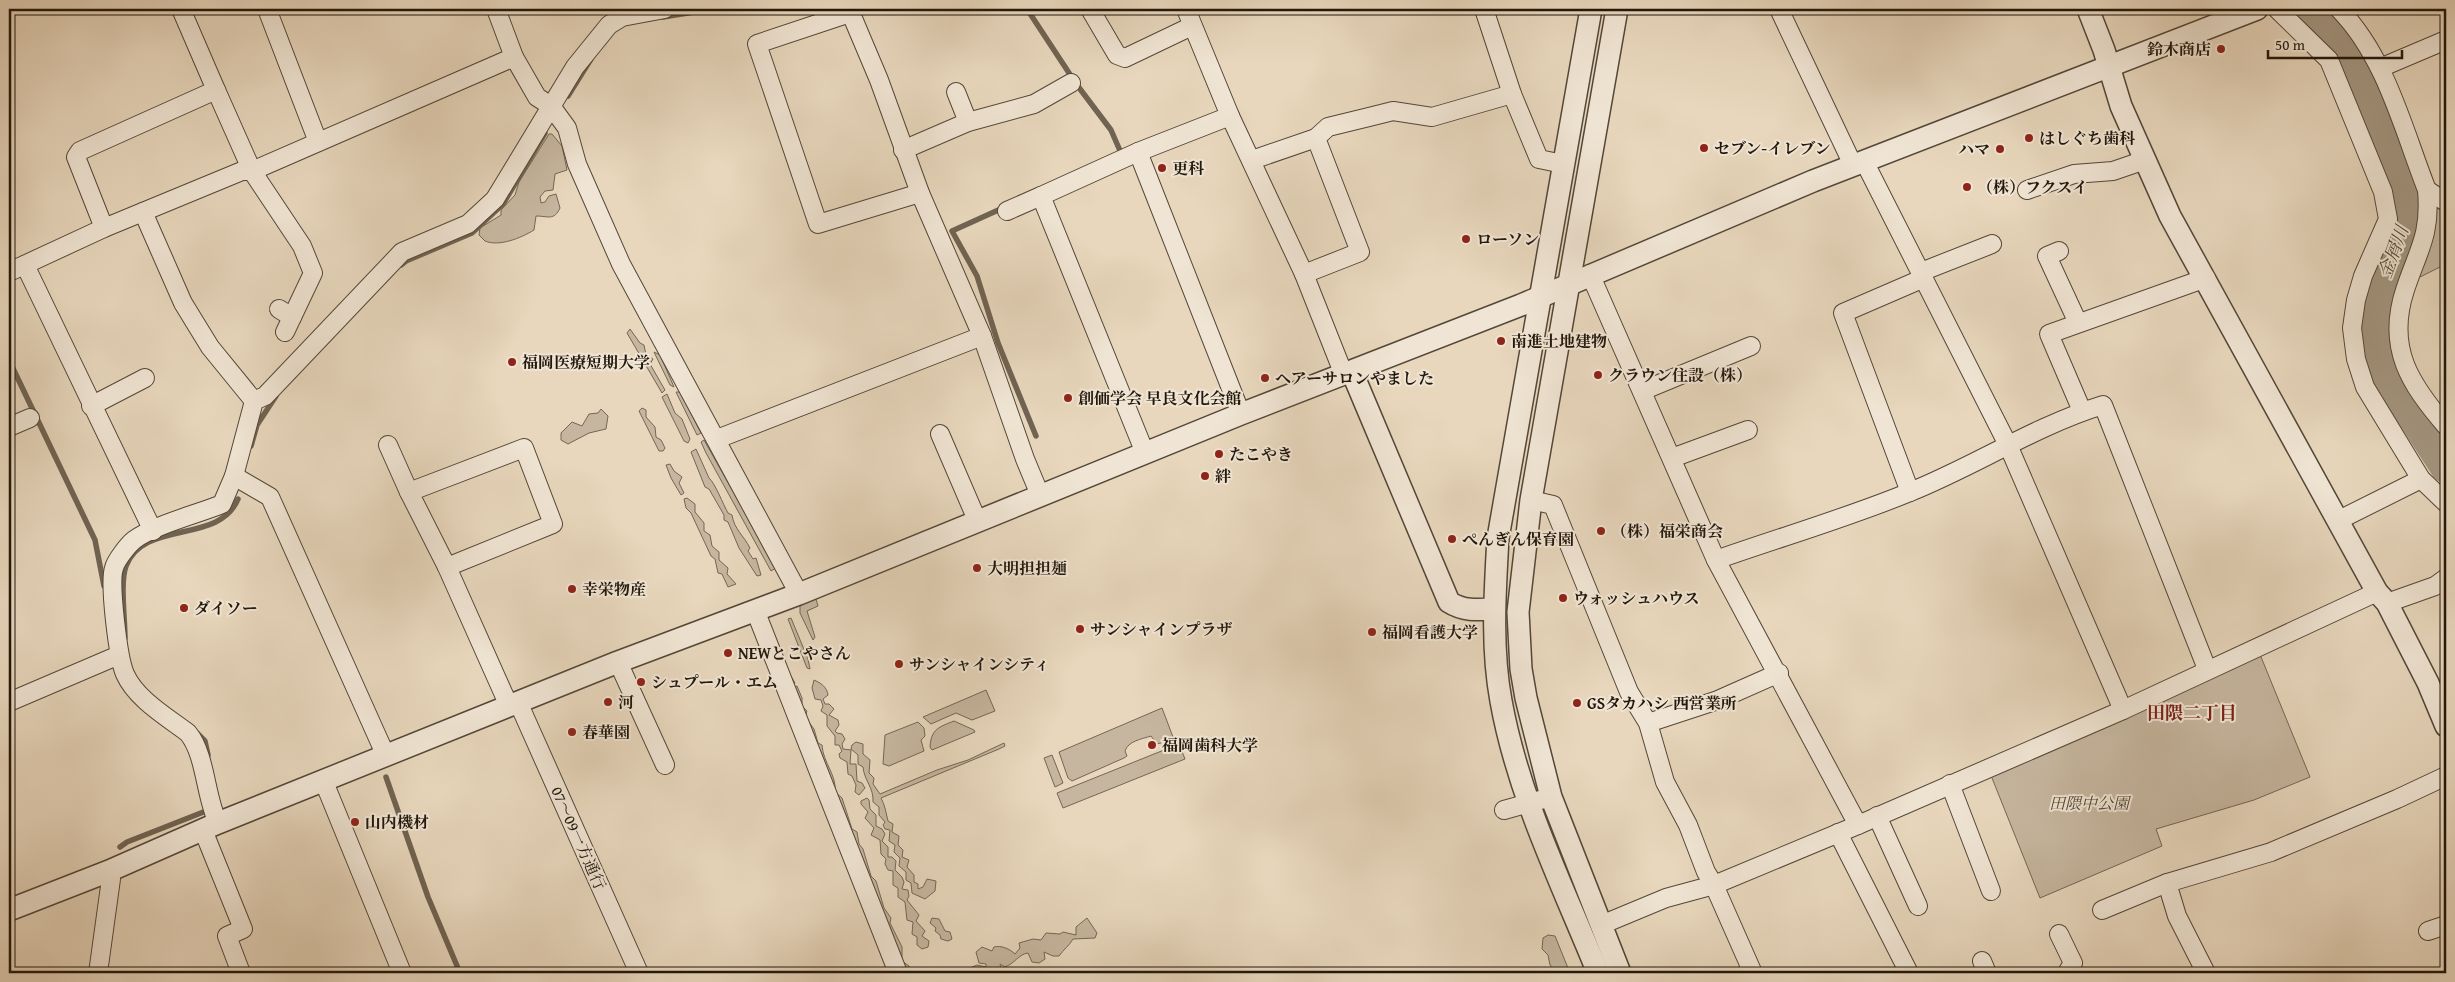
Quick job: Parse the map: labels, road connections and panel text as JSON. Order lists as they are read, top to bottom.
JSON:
{
  "streets": {
    "street": ["07～09一方通行"]
  },
  "districts": ["田隈二丁目"],
  "water": ["金屑川"],
  "parks": ["田隈中公園"],
  "places": [
    "鈴木商店",
    "はしぐち歯科",
    "セブン-イレブン",
    "ハマ",
    "更科",
    "（株）フクスイ",
    "ローソン",
    "南進土地建物",
    "福岡医療短期大学",
    "クラウン住設（株）",
    "ヘアーサロンやました",
    "創価学会 早良文化会館",
    "たこやき",
    "絆",
    "（株）福栄商会",
    "ぺんぎん保育園",
    "大明担担麺",
    "幸栄物産",
    "ウォッシュハウス",
    "ダイソー",
    "サンシャインプラザ",
    "福岡看護大学",
    "NEWとこやさん",
    "サンシャインシティ",
    "シュプール・エム",
    "河",
    "GSタカハシ 西営業所",
    "春華園",
    "福岡歯科大学",
    "山内機材"
  ],
  "scale_bar": "50 m"
}
